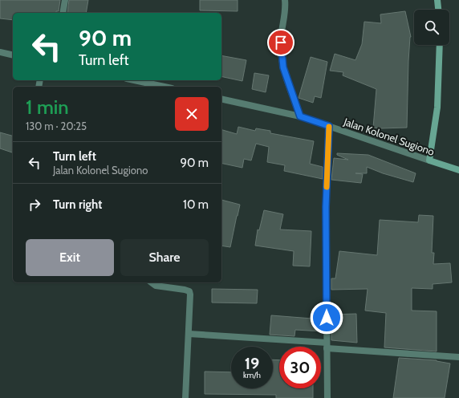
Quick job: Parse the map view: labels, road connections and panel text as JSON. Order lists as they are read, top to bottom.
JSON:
{
  "streets": {
    "main road": ["Jalan Kolonel Sugiono"]
  },
  "page": {
    "turn": ["90 m", "Turn left"],
    "heading": ["1 min", "130 m · 20:25"],
    "list": [
      {
        "name": "Turn left",
        "note": "Jalan Kolonel Sugiono",
        "value": "90 m"
      },
      {
        "name": "Turn right",
        "value": "10 m"
      }
    ],
    "buttons": ["Exit", "Share"],
    "speed": "19 km/h",
    "limit": "30"
  }
}
